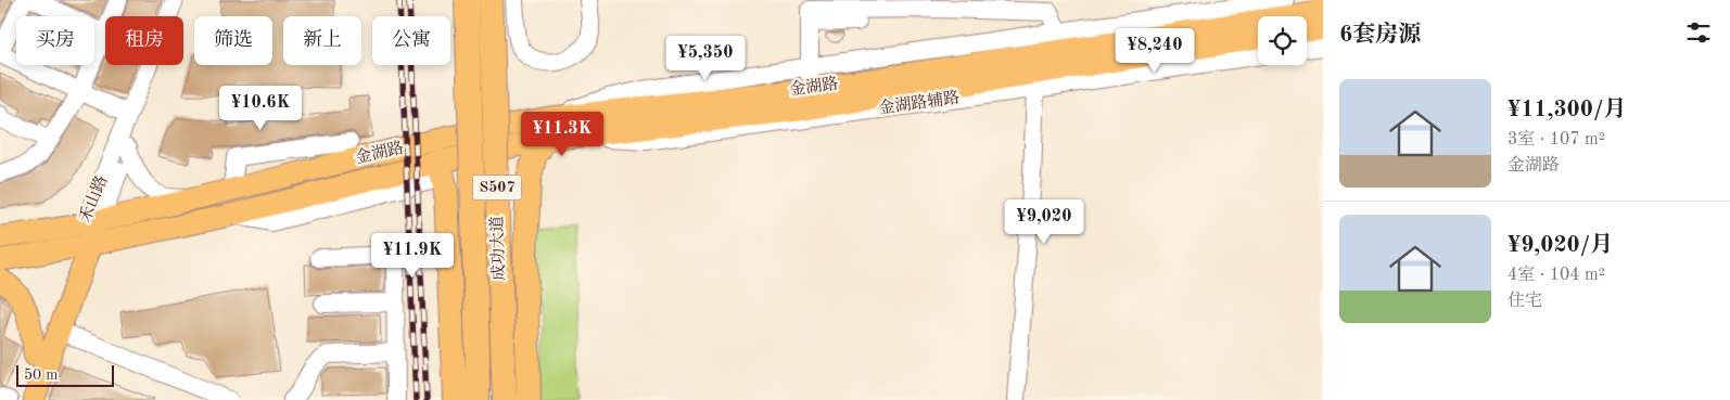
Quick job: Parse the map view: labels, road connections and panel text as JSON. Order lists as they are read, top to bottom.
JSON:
{
  "streets": {
    "highway": ["S507", "成功大道"],
    "main road": ["金湖路", "禾山路"],
    "street": ["金湖路辅路"]
  },
  "crossings": [
    ["金湖路", "金湖路辅路"],
    ["金湖路", "禾山路"]
  ],
  "scale_bar": "50 m",
  "page": {
    "heading": "6套房源",
    "chip": [
      "买房",
      "租房",
      "筛选",
      "新上",
      "公寓"
    ],
    "price": [
      "¥8,240",
      "¥5,350",
      "¥10.6K",
      "¥11.3K",
      "¥9,020",
      "¥11.9K"
    ],
    "list": [
      {
        "name": "¥11,300/月",
        "note": "3室 · 107 m² · 金湖路"
      },
      {
        "name": "¥9,020/月",
        "note": "4室 · 104 m² · 住宅"
      }
    ],
    "scale": "50 m"
  }
}
